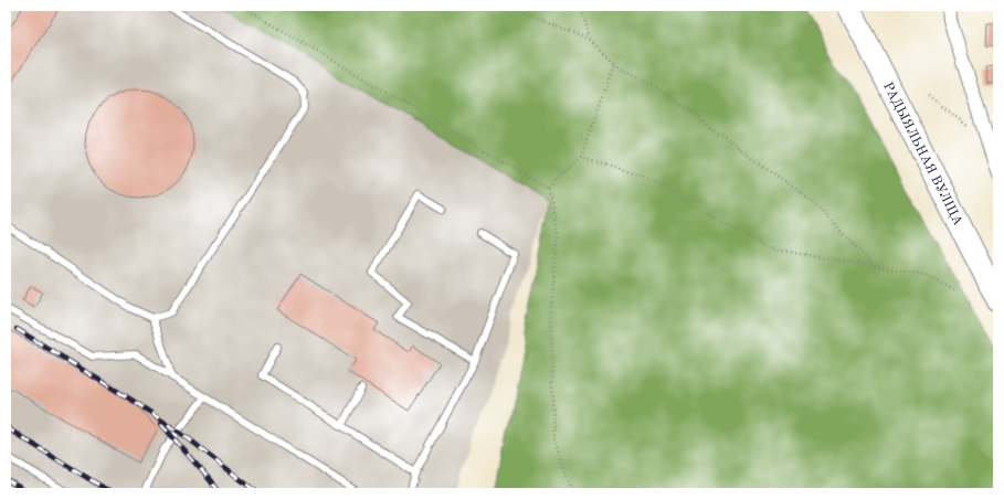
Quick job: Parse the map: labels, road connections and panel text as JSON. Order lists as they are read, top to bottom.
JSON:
{
  "streets": {
    "main road": ["РАДЫЯЛЬНАЯ ВУЛІЦА"]
  }
}
